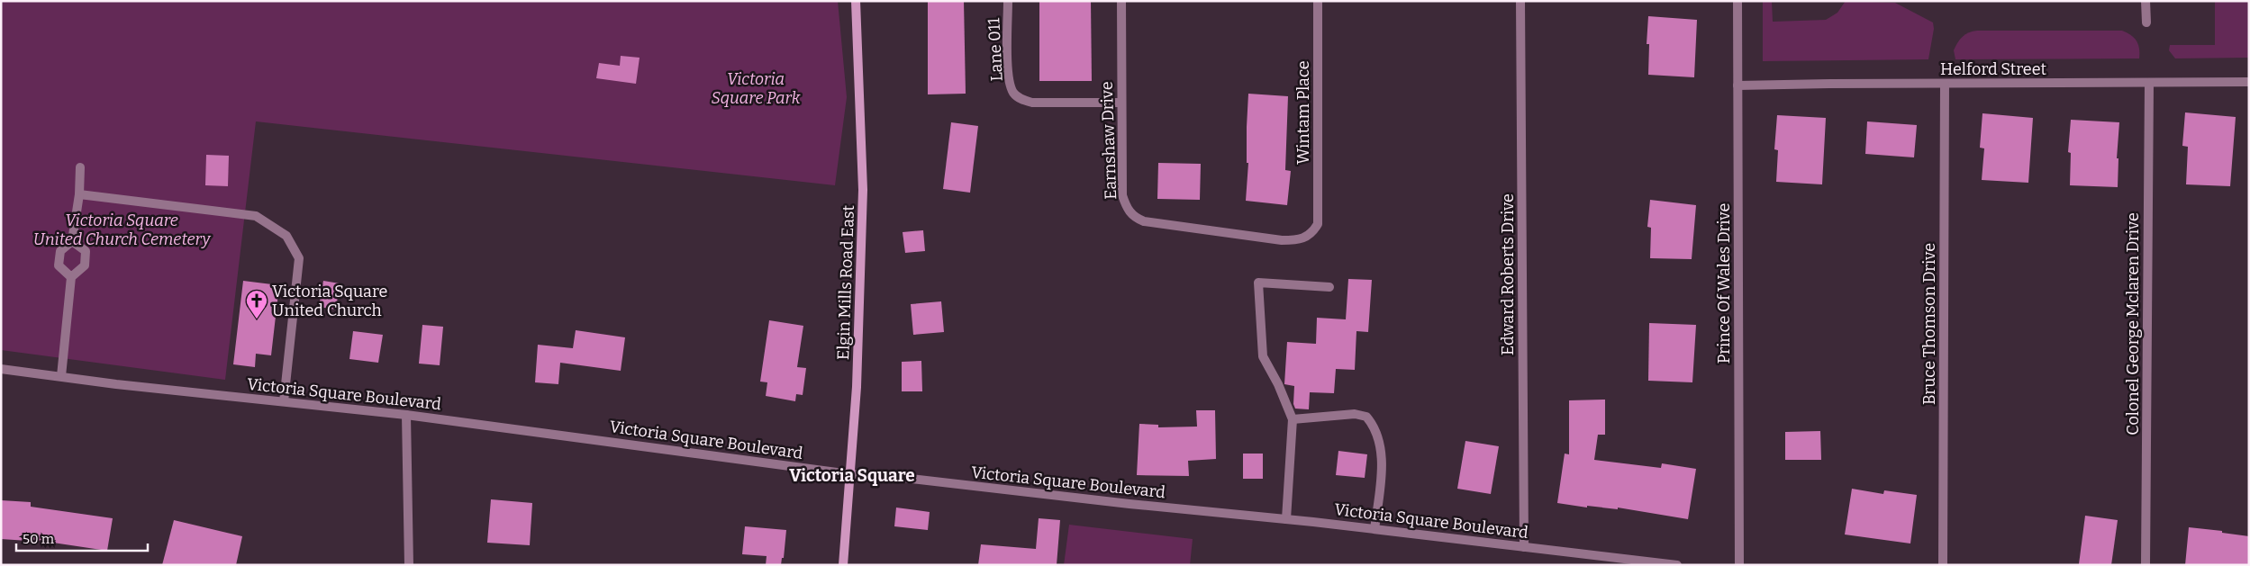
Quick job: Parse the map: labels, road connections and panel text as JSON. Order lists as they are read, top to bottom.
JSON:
{
  "streets": {
    "main road": ["Elgin Mills Road East"],
    "street": [
      "Lane 011",
      "Helford Street",
      "Wintam Place",
      "Earnshaw Drive",
      "Edward Roberts Drive",
      "Prince Of Wales Drive",
      "Bruce Thomson Drive",
      "Colonel George Mclaren Drive",
      "Victoria Square Boulevard"
    ]
  },
  "crossings": [
    ["Lane 011", "Earnshaw Drive"],
    ["Helford Street", "Prince Of Wales Drive"],
    ["Helford Street", "Bruce Thomson Drive"],
    ["Helford Street", "Colonel George Mclaren Drive"],
    ["Wintam Place", "Earnshaw Drive"],
    ["Edward Roberts Drive", "Victoria Square Boulevard"],
    ["Elgin Mills Road East", "Victoria Square Boulevard"]
  ],
  "districts": ["Victoria Square"],
  "parks": ["Victoria Square Park", "Victoria Square United Church Cemetery"],
  "places": {
    "church": ["Victoria Square United Church"]
  },
  "scale_bar": "50 m"
}
